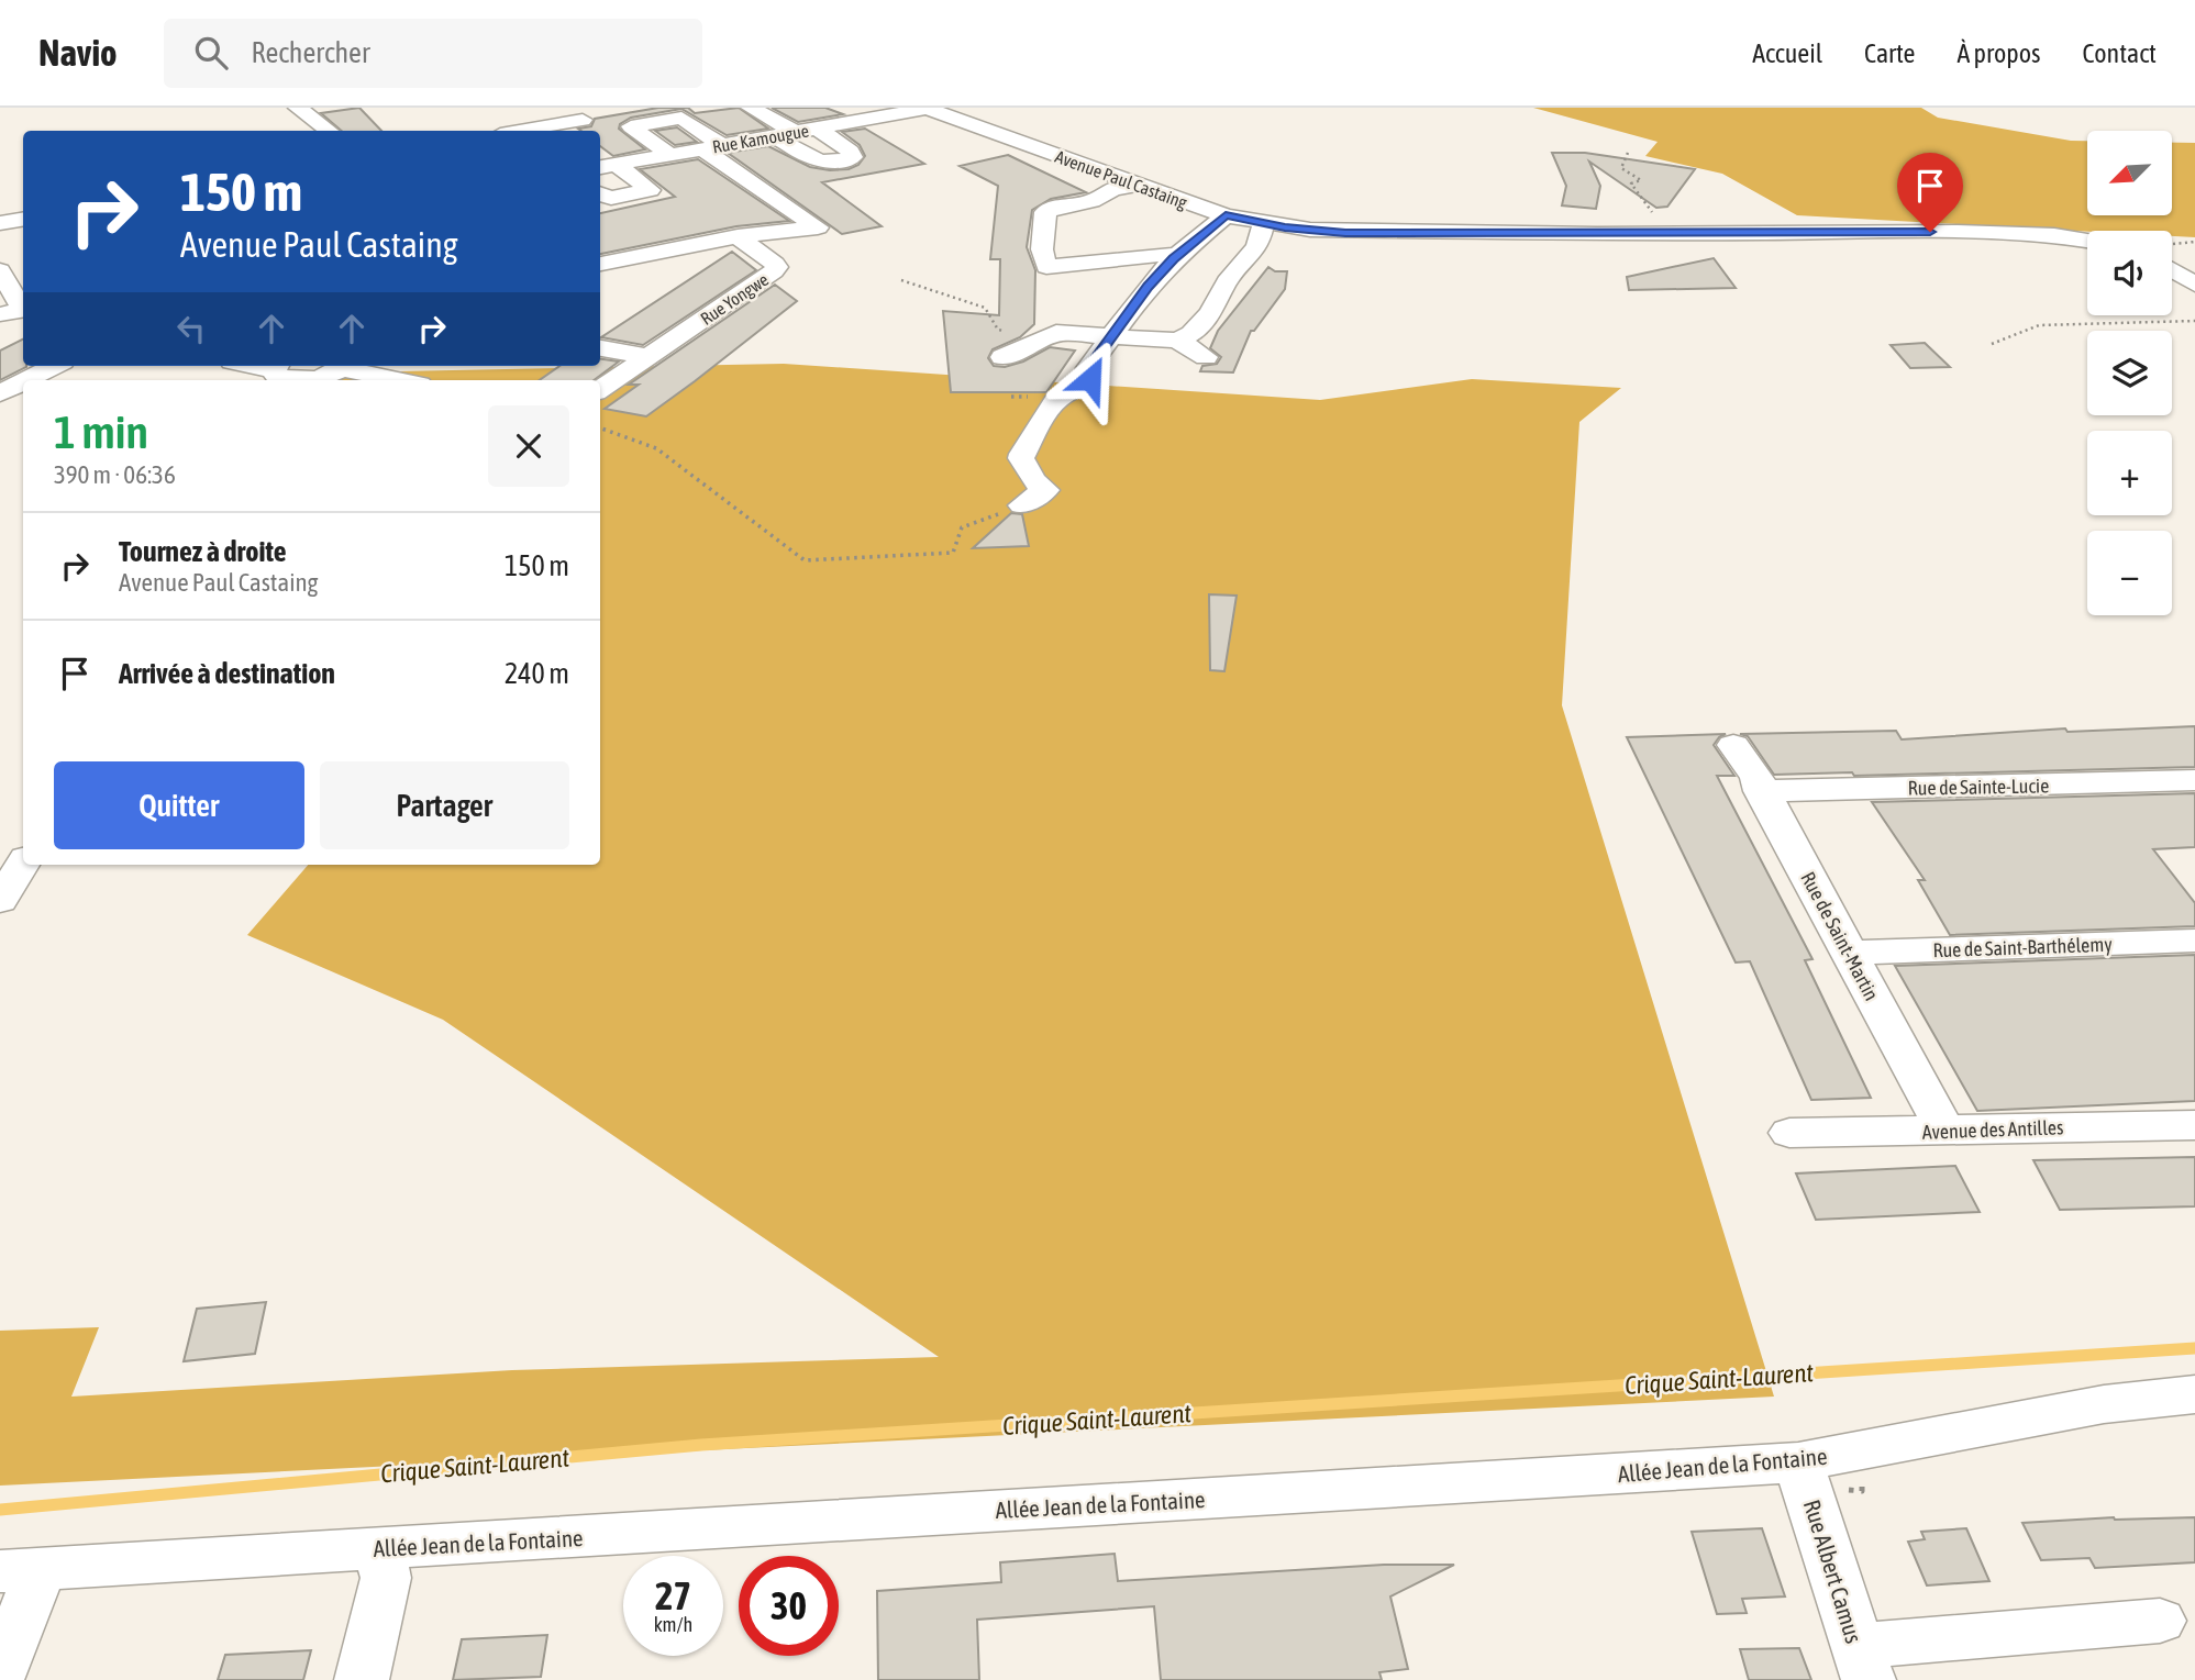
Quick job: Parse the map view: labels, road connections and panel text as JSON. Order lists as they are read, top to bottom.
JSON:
{
  "streets": {
    "street": [
      "Rue Kamougue",
      "Avenue Paul Castaing",
      "Rue Yongwe",
      "Rue de Sainte-Lucie",
      "Rue de Saint-Martin",
      "Rue de Saint-Barthélemy",
      "Avenue des Antilles",
      "Allée Jean de la Fontaine",
      "Rue Albert Camus"
    ]
  },
  "crossings": [
    ["Rue Kamougue", "Avenue Paul Castaing"],
    ["Rue de Sainte-Lucie", "Rue de Saint-Martin"],
    ["Rue de Saint-Martin", "Rue de Saint-Barthélemy"],
    ["Rue de Saint-Martin", "Avenue des Antilles"],
    ["Allée Jean de la Fontaine", "Rue Albert Camus"]
  ],
  "water": ["Crique Saint-Laurent"],
  "north": "bottom left",
  "page": {
    "header": "Navio",
    "search": "Rechercher",
    "nav": [
      "Accueil",
      "Carte",
      "À propos",
      "Contact"
    ],
    "map_buttons": ["+", "−"],
    "turn": ["150 m", "Avenue Paul Castaing"],
    "heading": ["1 min", "390 m · 06:36"],
    "list": [
      {
        "name": "Tournez à droite",
        "note": "Avenue Paul Castaing",
        "value": "150 m"
      },
      {
        "name": "Arrivée à destination",
        "value": "240 m"
      }
    ],
    "buttons": ["Quitter", "Partager"],
    "speed": "27 km/h",
    "limit": "30"
  }
}
